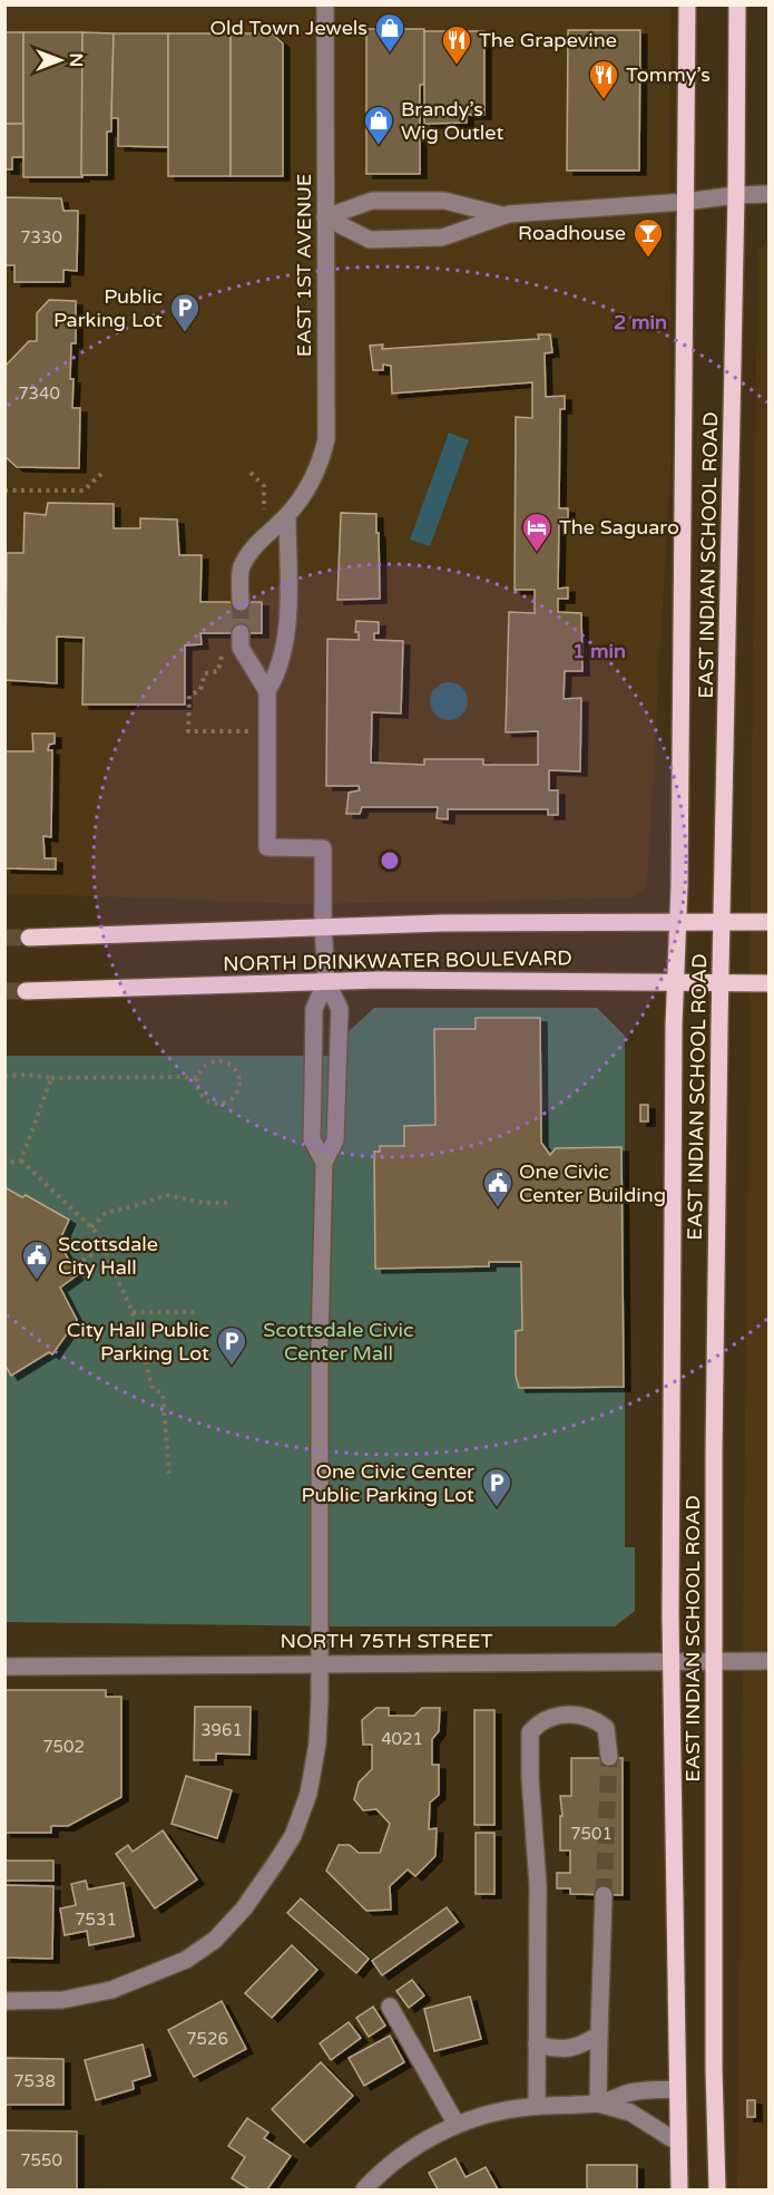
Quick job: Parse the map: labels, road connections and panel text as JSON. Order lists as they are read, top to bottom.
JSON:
{
  "streets": {
    "main road": ["EAST INDIAN SCHOOL ROAD", "NORTH DRINKWATER BOULEVARD"],
    "street": ["EAST 1ST AVENUE", "NORTH 75TH STREET"]
  },
  "crossings": [
    ["EAST INDIAN SCHOOL ROAD", "NORTH DRINKWATER BOULEVARD"],
    ["EAST INDIAN SCHOOL ROAD", "NORTH 75TH STREET"]
  ],
  "parks": ["Scottsdale Civic Center Mall"],
  "places": {
    "shop": ["Old Town Jewels", "Brandy’s Wig Outlet"],
    "restaurant": ["The Grapevine", "Tommy’s"],
    "bar": ["Roadhouse"],
    "parking": ["Public Parking Lot", "City Hall Public Parking Lot", "One Civic Center Public Parking Lot"],
    "hotel": ["The Saguaro"],
    "public building": ["One Civic Center Building", "Scottsdale City Hall"]
  },
  "house_numbers": [
    "7330",
    "7340",
    "3961",
    "4021",
    "7502",
    "7501",
    "7531",
    "7526",
    "7538",
    "7550"
  ],
  "north": "right",
  "rings": ["2 min", "1 min"]
}
